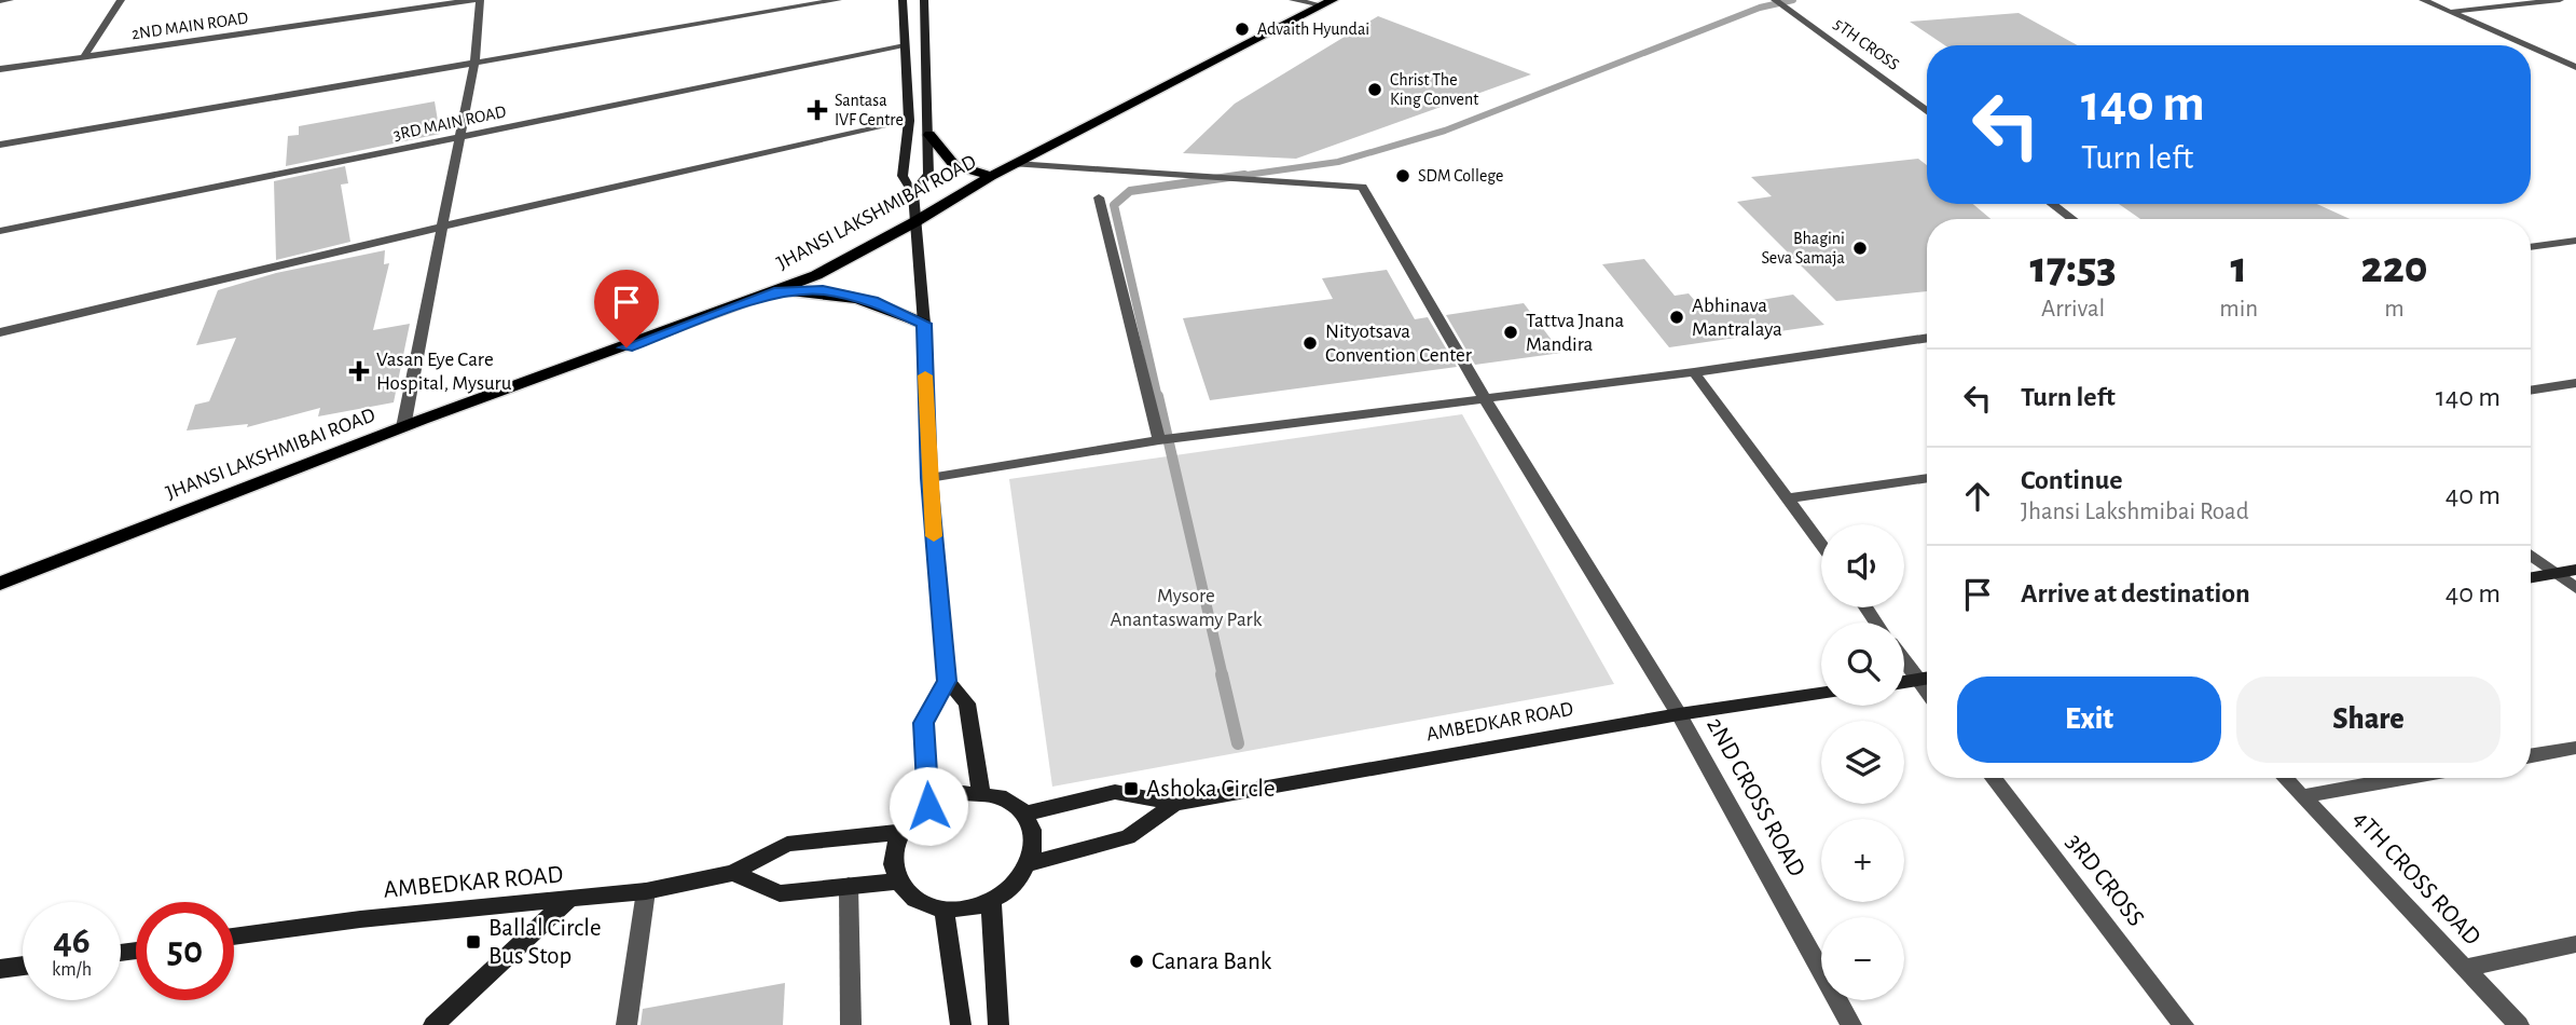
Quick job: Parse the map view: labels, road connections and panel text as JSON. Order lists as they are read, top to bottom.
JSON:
{
  "streets": {
    "main road": ["JHANSI LAKSHMIBAI ROAD"],
    "street": [
      "2ND MAIN ROAD",
      "5TH CROSS",
      "3RD MAIN ROAD",
      "AMBEDKAR ROAD",
      "2ND CROSS ROAD",
      "4TH CROSS ROAD",
      "3RD CROSS"
    ]
  },
  "crossings": [
    ["JHANSI LAKSHMIBAI ROAD", "2ND CROSS ROAD"],
    ["AMBEDKAR ROAD", "2ND CROSS ROAD"]
  ],
  "parks": ["Mysore Anantaswamy Park"],
  "places": {
    "other": [
      "Advaith Hyundai",
      "Christ The King Convent",
      "SDM College",
      "Bhagini Seva Samaja",
      "Abhinava Mantralaya",
      "Tattva Jnana Mandira",
      "Nityotsava Convention Center",
      "Canara Bank"
    ],
    "health": ["Santasa IVF Centre", "Vasan Eye Care Hospital, Mysuru"],
    "transit": ["Ashoka Circle", "Ballal Circle Bus Stop"]
  },
  "page": {
    "turn": ["140 m", "Turn left"],
    "eta": [
      "17:53",
      "Arrival",
      "1",
      "min",
      "220",
      "m"
    ],
    "list": [
      {
        "name": "Turn left",
        "value": "140 m"
      },
      {
        "name": "Continue",
        "note": "Jhansi Lakshmibai Road",
        "value": "40 m"
      },
      {
        "name": "Arrive at destination",
        "value": "40 m"
      }
    ],
    "map_buttons": ["+", "−"],
    "buttons": ["Exit", "Share"],
    "speed": "46 km/h",
    "limit": "50"
  }
}
